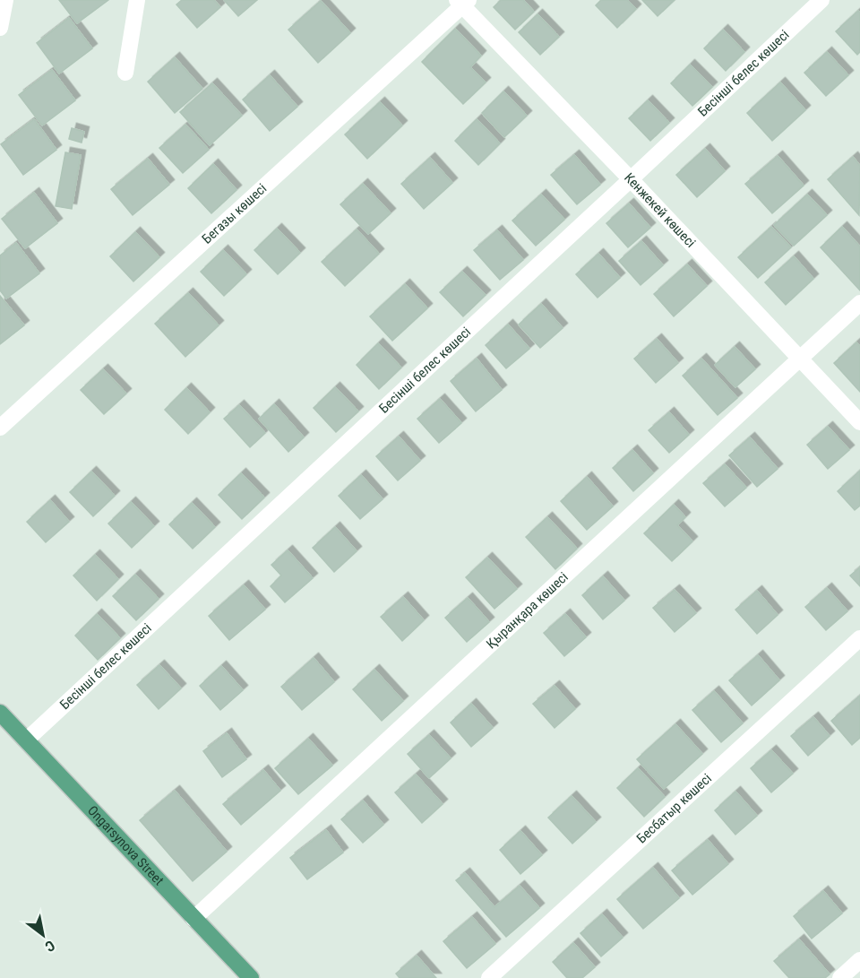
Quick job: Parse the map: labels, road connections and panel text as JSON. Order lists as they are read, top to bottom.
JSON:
{
  "streets": {
    "main road": ["Ongarsynova Street"],
    "street": [
      "Бесінші белес көшесі",
      "Кенжекей көшесі",
      "Бегазы көшесі",
      "Қыранқара көшесі",
      "Бесбатыр көшесі"
    ]
  },
  "crossings": [
    ["Бесінші белес көшесі", "Кенжекей көшесі"],
    ["Бесінші белес көшесі", "Ongarsynova Street"],
    ["Кенжекей көшесі", "Бегазы көшесі"],
    ["Кенжекей көшесі", "Қыранқара көшесі"],
    ["Қыранқара көшесі", "Ongarsynova Street"]
  ],
  "north": "bottom right"
}
